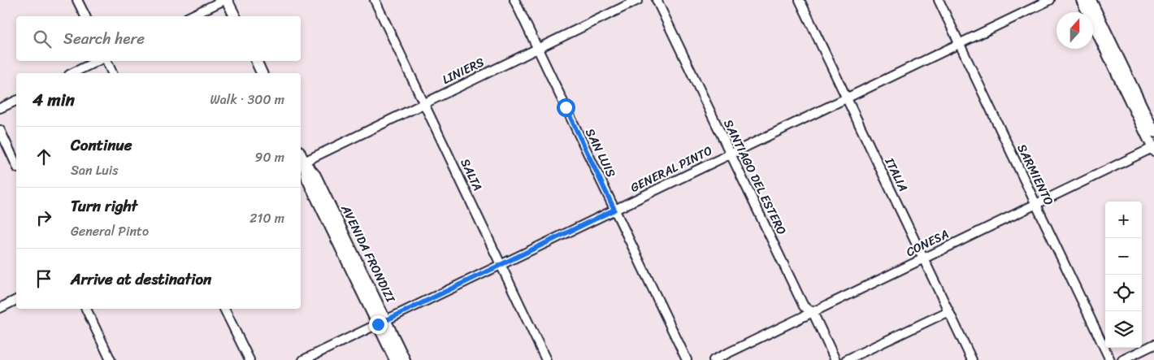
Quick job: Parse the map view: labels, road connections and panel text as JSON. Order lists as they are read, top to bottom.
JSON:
{
  "streets": {
    "street": [
      "LINIERS",
      "SAN LUIS",
      "GENERAL PINTO",
      "SALTA",
      "ITALIA",
      "SARMIENTO",
      "SANTIAGO DEL ESTERO",
      "CONESA",
      "AVENIDA FRONDIZI"
    ]
  },
  "crossings": [
    ["LINIERS", "SAN LUIS"],
    ["LINIERS", "SALTA"],
    ["LINIERS", "AVENIDA FRONDIZI"],
    ["SAN LUIS", "GENERAL PINTO"],
    ["GENERAL PINTO", "SALTA"],
    ["GENERAL PINTO", "ITALIA"],
    ["GENERAL PINTO", "SARMIENTO"],
    ["GENERAL PINTO", "SANTIAGO DEL ESTERO"],
    ["GENERAL PINTO", "AVENIDA FRONDIZI"],
    ["ITALIA", "CONESA"],
    ["SARMIENTO", "CONESA"],
    ["SANTIAGO DEL ESTERO", "CONESA"]
  ],
  "north": "top",
  "page": {
    "search": "Search here",
    "heading": ["4 min", "Walk · 300 m"],
    "list": [
      ["Continue", "San Luis", "90 m"],
      ["Turn right", "General Pinto", "210 m"],
      "Arrive at destination"
    ],
    "map_buttons": ["+", "−"]
  }
}
